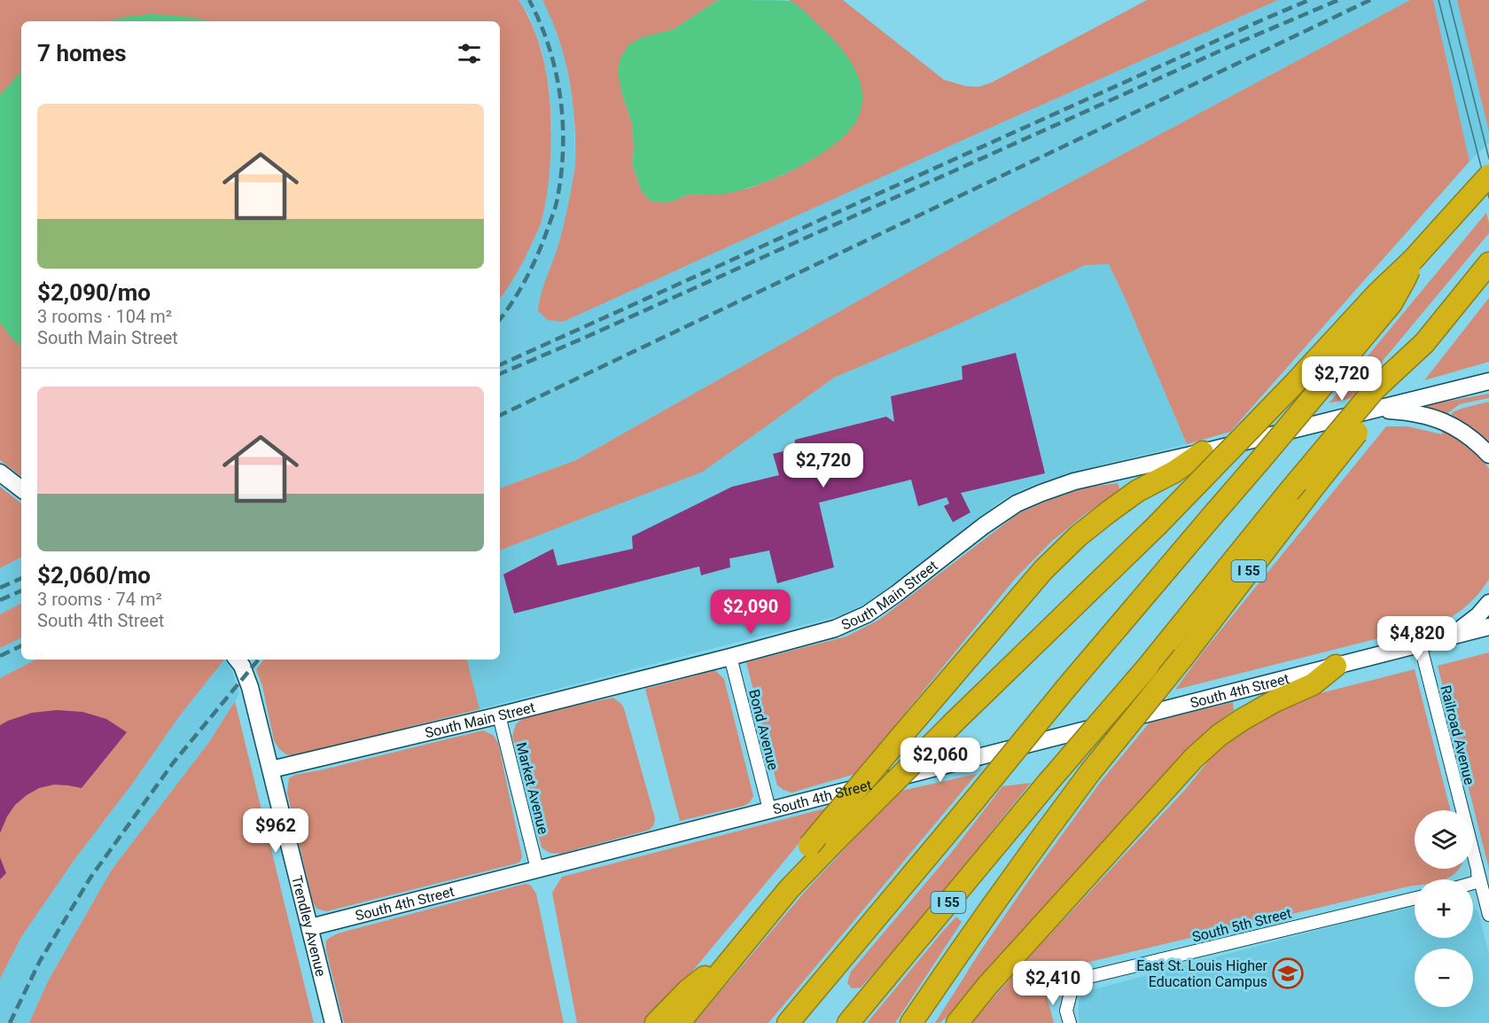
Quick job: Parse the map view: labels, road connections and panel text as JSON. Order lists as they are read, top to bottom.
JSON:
{
  "streets": {
    "highway": ["I 55"],
    "street": [
      "South Main Street",
      "South 4th Street",
      "Bond Avenue",
      "Railroad Avenue",
      "Market Avenue",
      "South 5th Street",
      "Trendley Avenue"
    ]
  },
  "crossings": [
    ["South Main Street", "Bond Avenue"],
    ["South Main Street", "Market Avenue"],
    ["South Main Street", "Trendley Avenue"],
    ["South 4th Street", "Bond Avenue"],
    ["South 4th Street", "Railroad Avenue"],
    ["South 4th Street", "Market Avenue"],
    ["South 4th Street", "Trendley Avenue"]
  ],
  "places": {
    "school or university": ["East St. Louis Higher Education Campus"]
  },
  "page": {
    "heading": "7 homes",
    "list": [
      {
        "name": "$2,090/mo",
        "note": "3 rooms · 104 m² · South Main Street"
      },
      {
        "name": "$2,060/mo",
        "note": "3 rooms · 74 m² · South 4th Street"
      }
    ],
    "price": [
      "$2,720",
      "$2,720",
      "$2,090",
      "$4,820",
      "$2,060",
      "$962",
      "$2,410"
    ],
    "map_buttons": ["+", "−"]
  }
}
